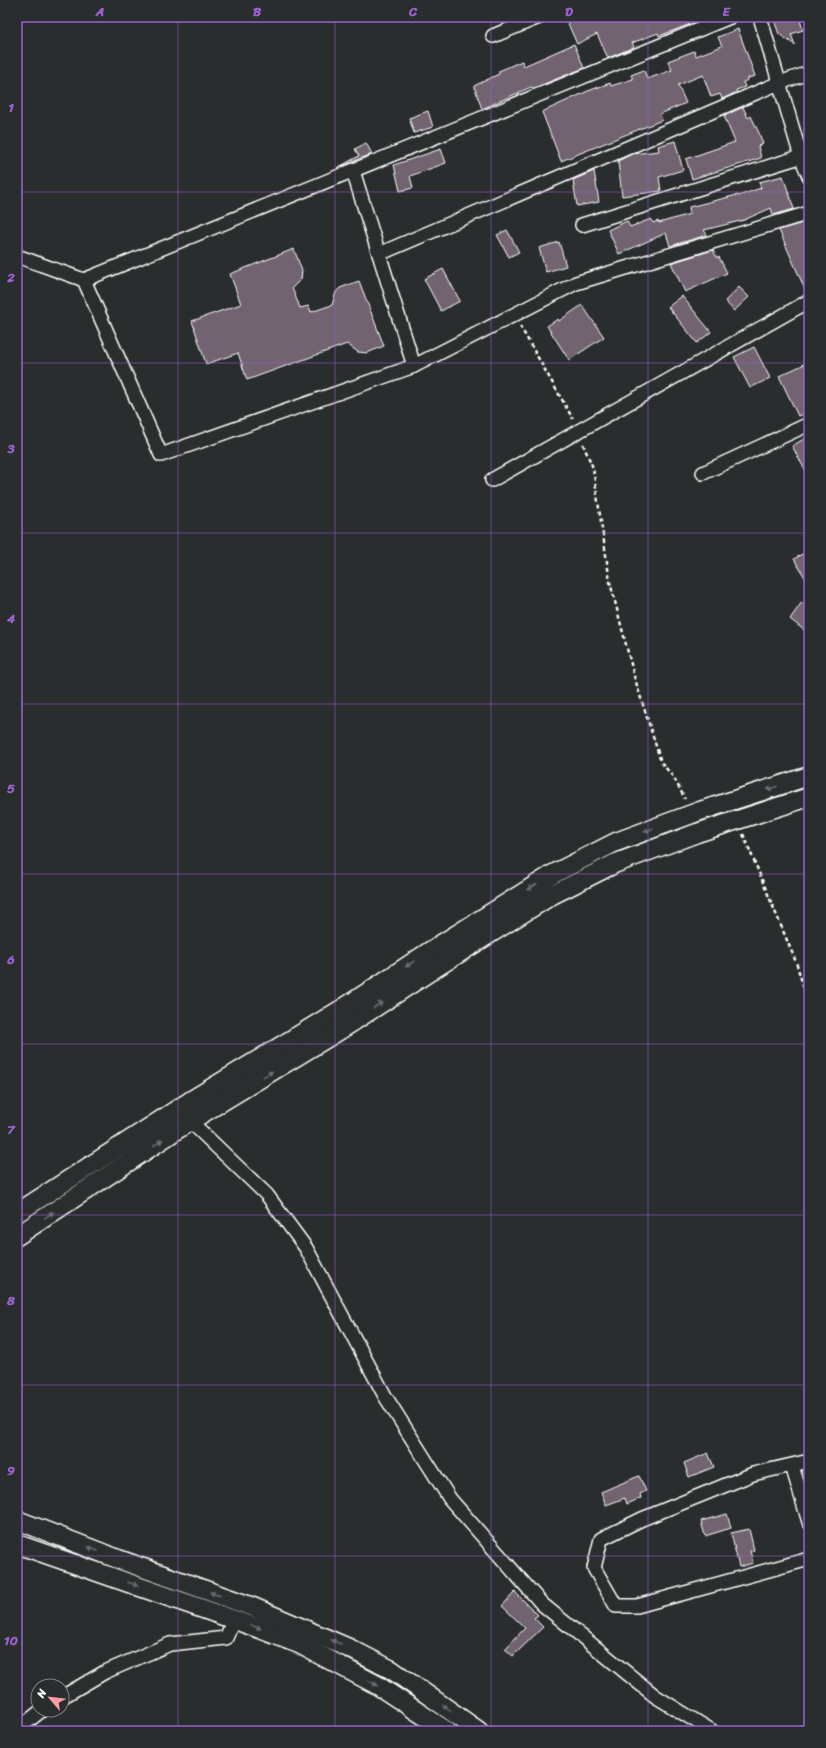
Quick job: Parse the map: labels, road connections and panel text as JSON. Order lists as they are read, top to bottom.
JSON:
{
  "north": "top left",
  "grid": {
    "columns": [
      "A",
      "B",
      "C",
      "D",
      "E"
    ],
    "rows": [
      "1",
      "2",
      "3",
      "4",
      "5",
      "6",
      "7",
      "8",
      "9",
      "10"
    ]
  }
}
